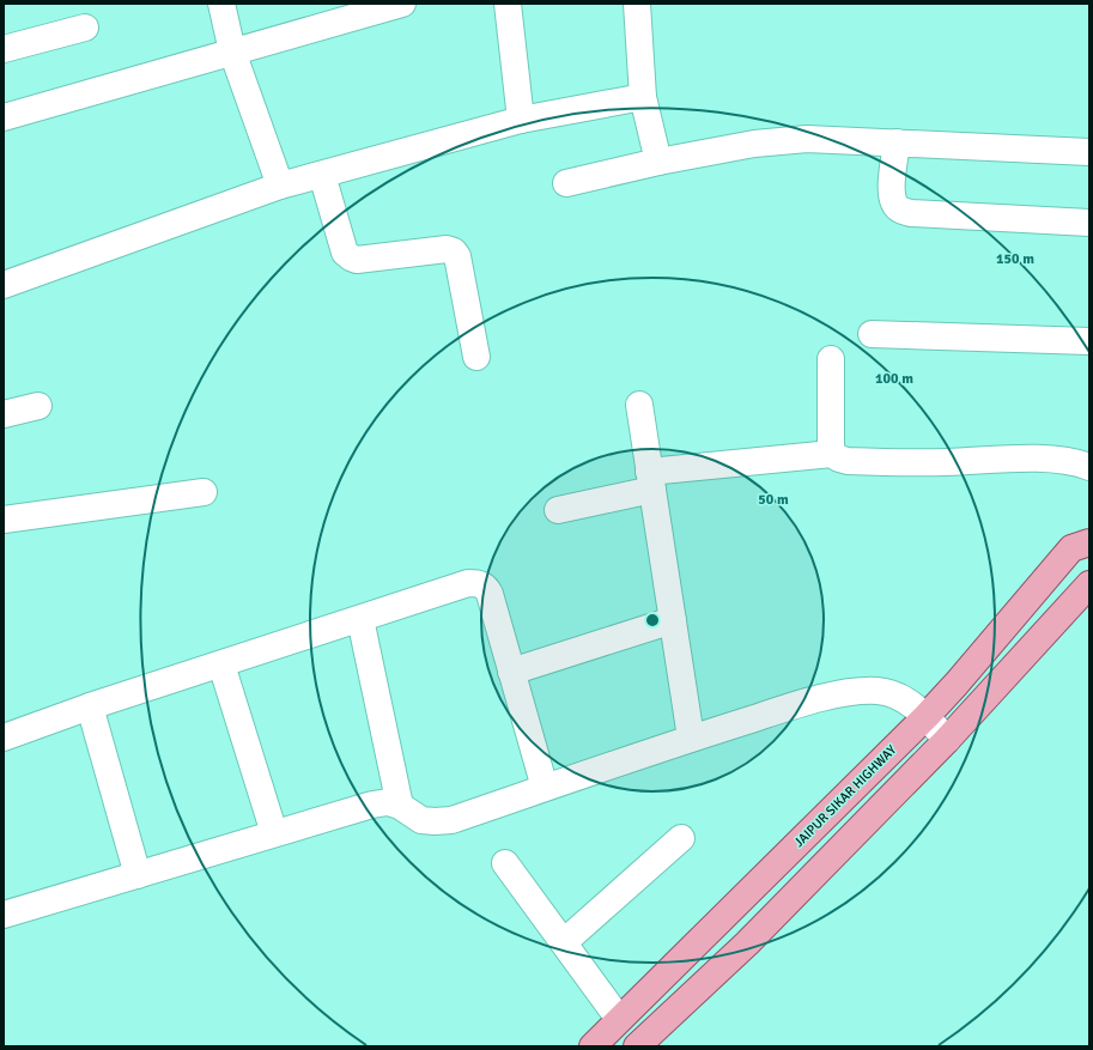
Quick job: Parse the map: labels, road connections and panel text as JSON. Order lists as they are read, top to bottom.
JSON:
{
  "streets": {
    "main road": ["JAIPUR SIKAR HIGHWAY"]
  },
  "rings": ["150 m", "100 m", "50 m"]
}
